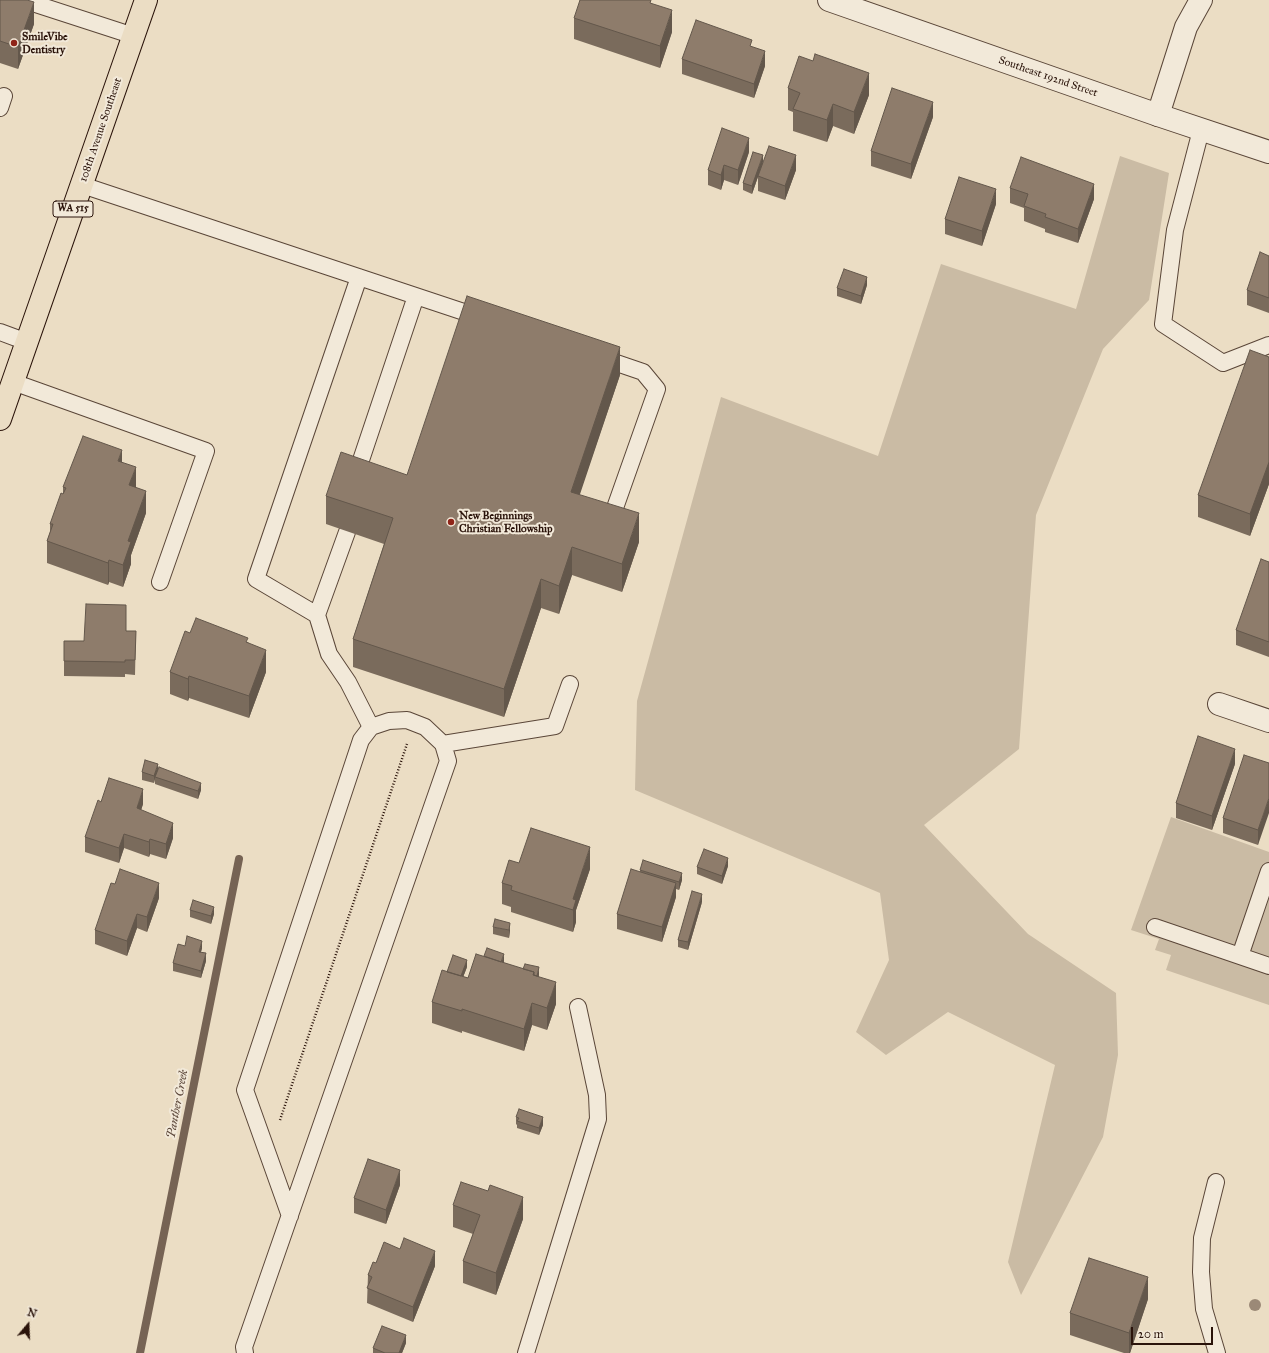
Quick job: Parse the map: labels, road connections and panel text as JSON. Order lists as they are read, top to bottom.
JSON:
{
  "streets": {
    "main road": ["108th Avenue Southeast", "WA 515"],
    "street": ["Southeast 192nd Street"]
  },
  "water": ["Panther Creek"],
  "places": ["SmileVibe Dentistry", "New Beginnings Christian Fellowship"],
  "scale_bar": "20 m",
  "north": "top"
}
